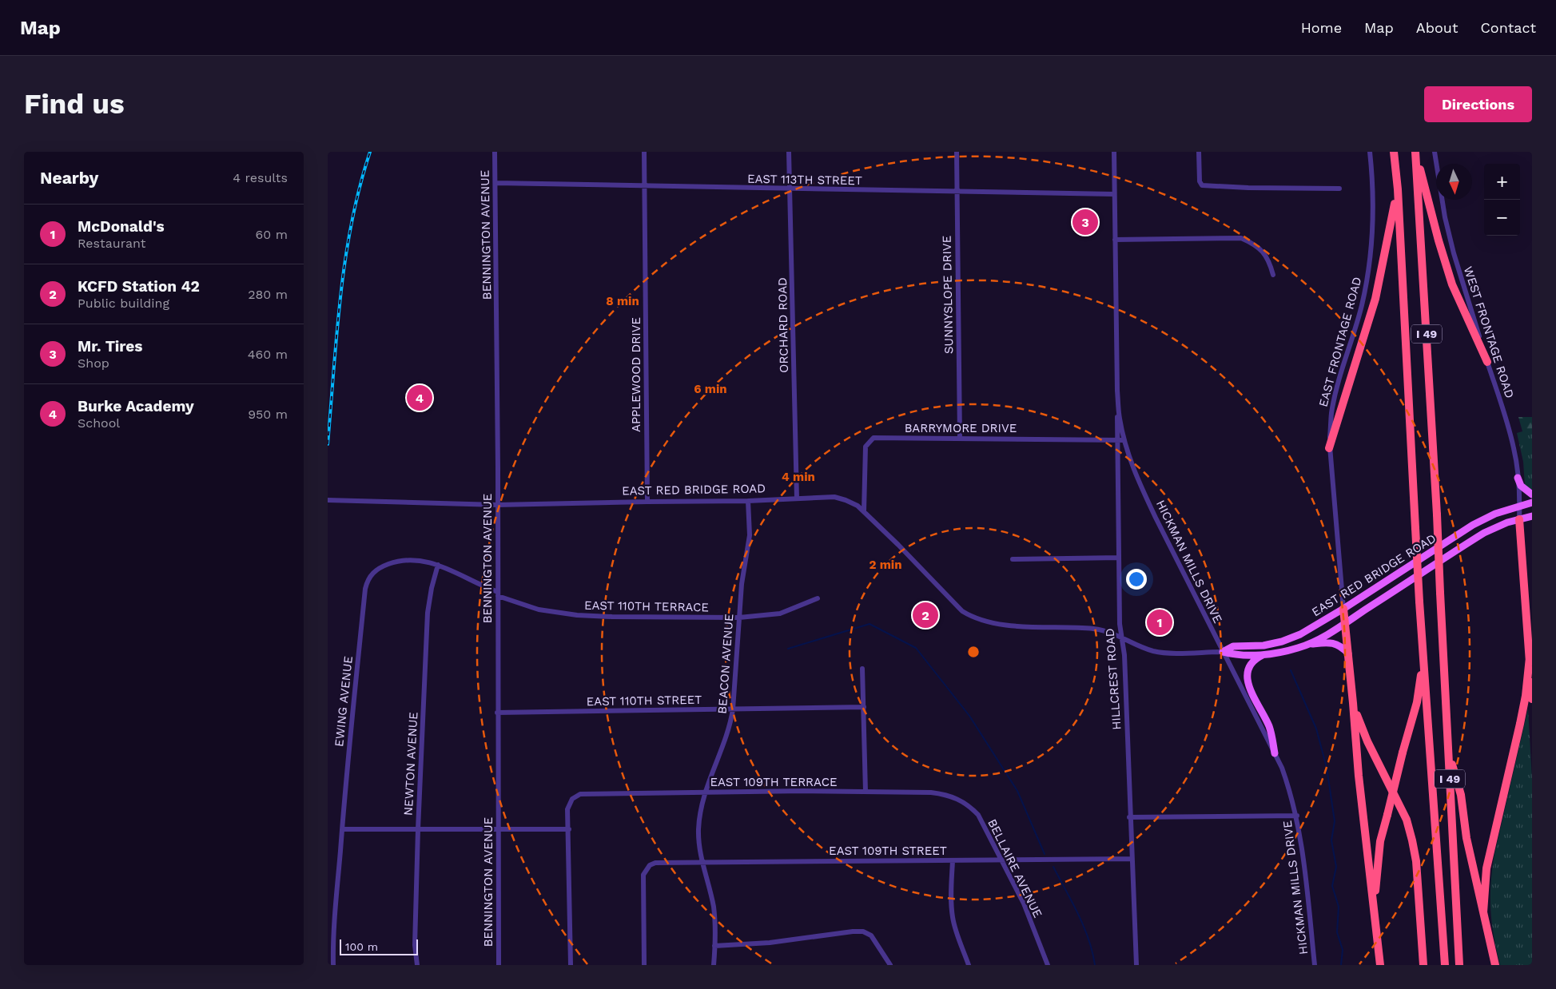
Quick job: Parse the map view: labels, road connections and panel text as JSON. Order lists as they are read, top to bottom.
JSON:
{
  "streets": {
    "highway": ["I 49"],
    "main road": ["EAST RED BRIDGE ROAD"],
    "street": [
      "EAST 113TH STREET",
      "BENNINGTON AVENUE",
      "SUNNYSLOPE DRIVE",
      "ORCHARD ROAD",
      "WEST FRONTAGE ROAD",
      "EAST FRONTAGE ROAD",
      "APPLEWOOD DRIVE",
      "BARRYMORE DRIVE",
      "HICKMAN MILLS DRIVE",
      "EAST 110TH TERRACE",
      "BEACON AVENUE",
      "HILLCREST ROAD",
      "EAST 110TH STREET",
      "EWING AVENUE",
      "NEWTON AVENUE",
      "EAST 109TH TERRACE",
      "EAST 109TH STREET",
      "BELLAIRE AVENUE"
    ]
  },
  "crossings": [
    ["EAST 113TH STREET", "BENNINGTON AVENUE"],
    ["EAST 113TH STREET", "SUNNYSLOPE DRIVE"],
    ["EAST 113TH STREET", "ORCHARD ROAD"],
    ["EAST 113TH STREET", "APPLEWOOD DRIVE"],
    ["EAST 113TH STREET", "HICKMAN MILLS DRIVE"],
    ["BENNINGTON AVENUE", "EAST RED BRIDGE ROAD"],
    ["BENNINGTON AVENUE", "EAST 110TH TERRACE"],
    ["BENNINGTON AVENUE", "EAST 110TH STREET"],
    ["SUNNYSLOPE DRIVE", "BARRYMORE DRIVE"],
    ["ORCHARD ROAD", "EAST RED BRIDGE ROAD"],
    ["WEST FRONTAGE ROAD", "EAST RED BRIDGE ROAD"],
    ["EAST FRONTAGE ROAD", "EAST RED BRIDGE ROAD"],
    ["APPLEWOOD DRIVE", "EAST RED BRIDGE ROAD"],
    ["BARRYMORE DRIVE", "EAST RED BRIDGE ROAD"],
    ["BARRYMORE DRIVE", "HICKMAN MILLS DRIVE"],
    ["BARRYMORE DRIVE", "HILLCREST ROAD"],
    ["EAST RED BRIDGE ROAD", "HICKMAN MILLS DRIVE"],
    ["EAST RED BRIDGE ROAD", "BEACON AVENUE"],
    ["EAST RED BRIDGE ROAD", "HILLCREST ROAD"],
    ["HICKMAN MILLS DRIVE", "HILLCREST ROAD"],
    ["EAST 110TH TERRACE", "BEACON AVENUE"],
    ["EAST 110TH TERRACE", "EWING AVENUE"],
    ["EAST 110TH TERRACE", "NEWTON AVENUE"],
    ["BEACON AVENUE", "EAST 110TH STREET"],
    ["BEACON AVENUE", "EAST 109TH TERRACE"],
    ["BEACON AVENUE", "EAST 109TH STREET"],
    ["HILLCREST ROAD", "EAST 109TH STREET"],
    ["EAST 109TH TERRACE", "BELLAIRE AVENUE"],
    ["EAST 109TH STREET", "BELLAIRE AVENUE"]
  ],
  "scale_bar": "100 m",
  "north": "bottom",
  "page": {
    "header": "Map",
    "nav": [
      "Home",
      "Map",
      "About",
      "Contact"
    ],
    "buttons": "Directions",
    "title": "Find us",
    "heading": ["Nearby", "4 results"],
    "map_buttons": ["+", "−"],
    "list": [
      {
        "mark": "1",
        "name": "McDonald's",
        "note": "Restaurant",
        "value": "60 m"
      },
      {
        "mark": "2",
        "name": "KCFD Station 42",
        "note": "Public building",
        "value": "280 m"
      },
      {
        "mark": "3",
        "name": "Mr. Tires",
        "note": "Shop",
        "value": "460 m"
      },
      {
        "mark": "4",
        "name": "Burke Academy",
        "note": "School",
        "value": "950 m"
      }
    ],
    "pins": [
      "3",
      "4",
      "2",
      "1"
    ],
    "scale": "100 m"
  },
  "rings": [
    "8 min",
    "6 min",
    "4 min",
    "2 min"
  ]
}
